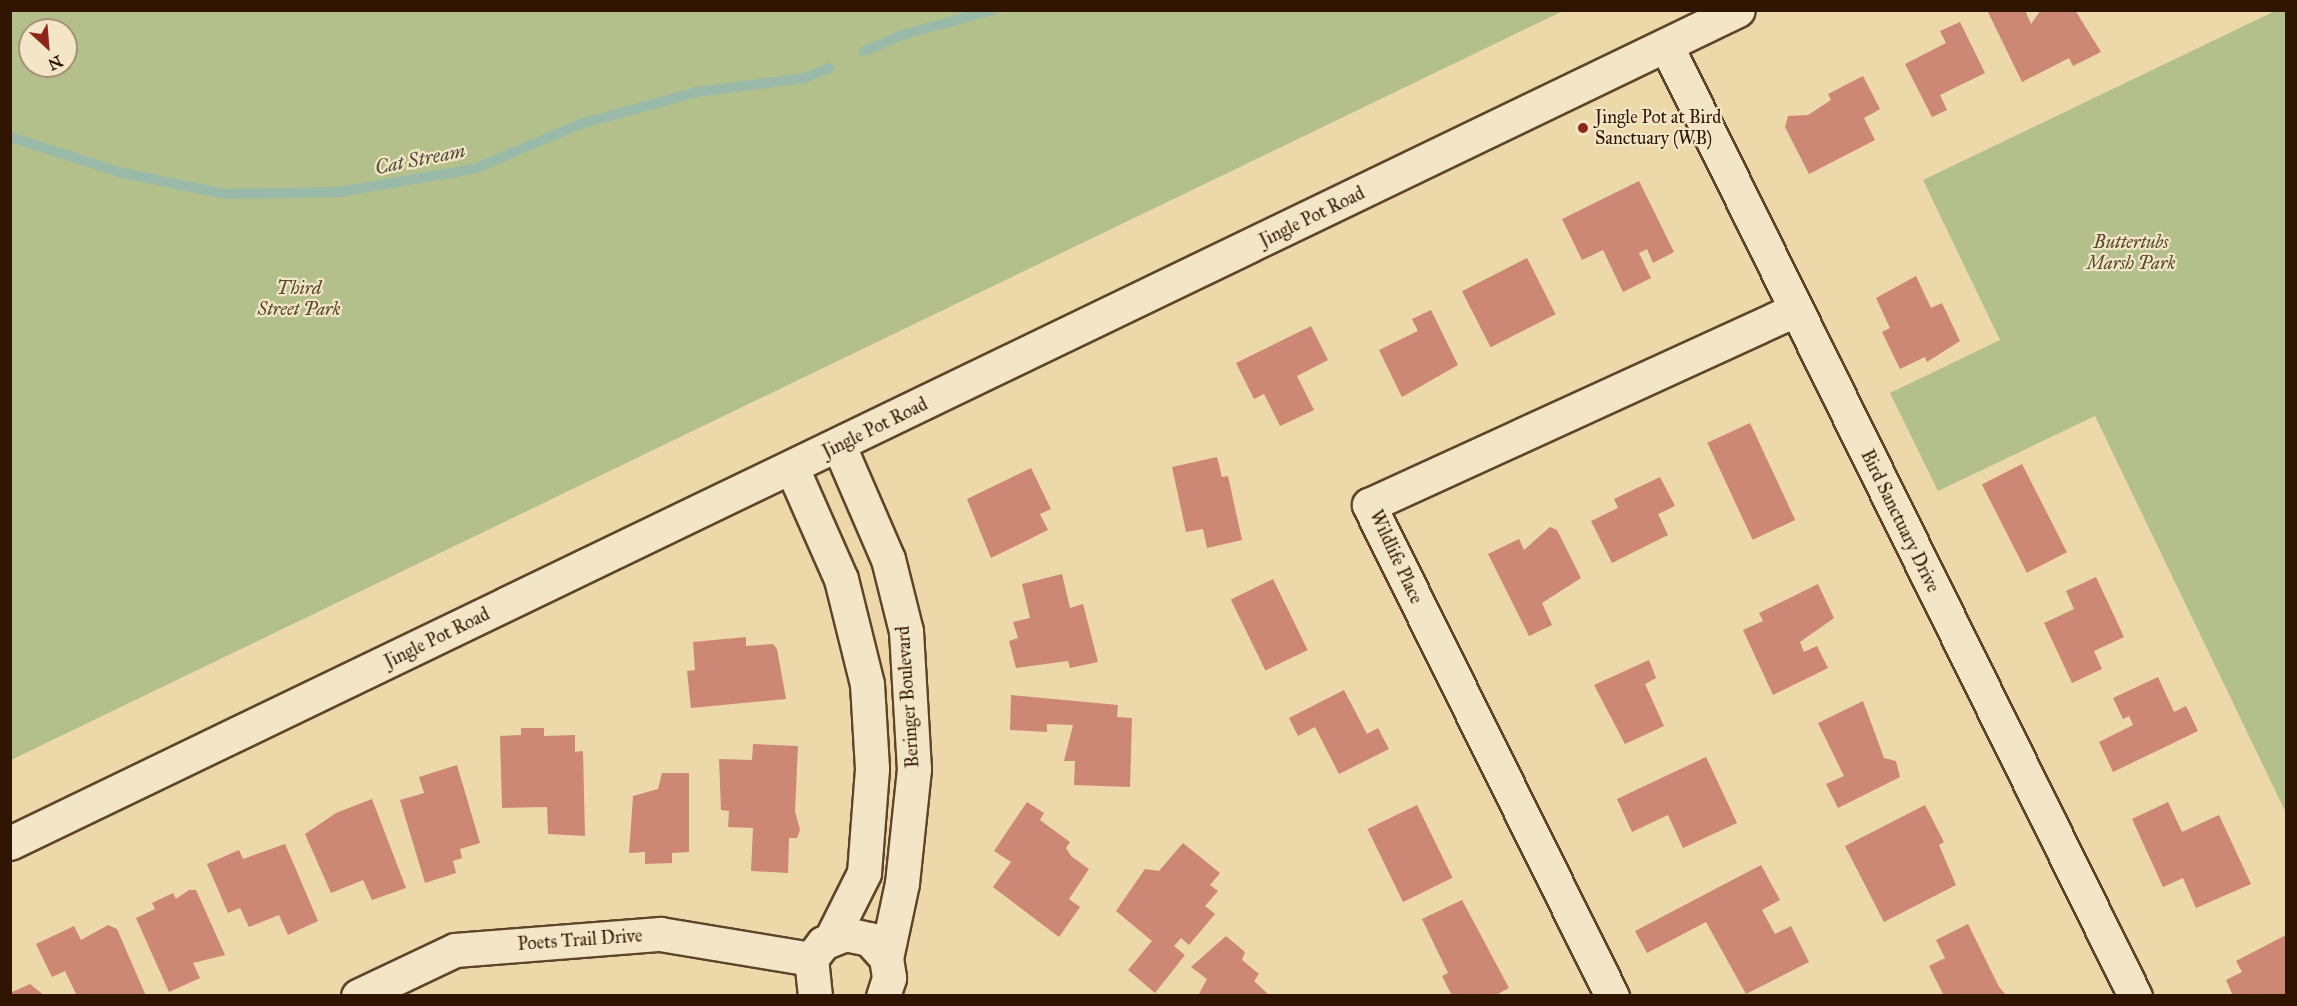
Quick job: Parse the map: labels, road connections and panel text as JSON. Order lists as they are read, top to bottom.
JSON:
{
  "streets": {
    "street": [
      "Jingle Pot Road",
      "Bird Sanctuary Drive",
      "Wildlife Place",
      "Beringer Boulevard",
      "Poets Trail Drive"
    ]
  },
  "crossings": [
    ["Jingle Pot Road", "Bird Sanctuary Drive"],
    ["Jingle Pot Road", "Beringer Boulevard"],
    ["Bird Sanctuary Drive", "Wildlife Place"],
    ["Beringer Boulevard", "Poets Trail Drive"]
  ],
  "water": ["Cat Stream"],
  "parks": ["Buttertubs Marsh Park", "Third Street Park"],
  "places": ["Jingle Pot at Bird Sanctuary (WB)"],
  "north": "bottom right"
}
